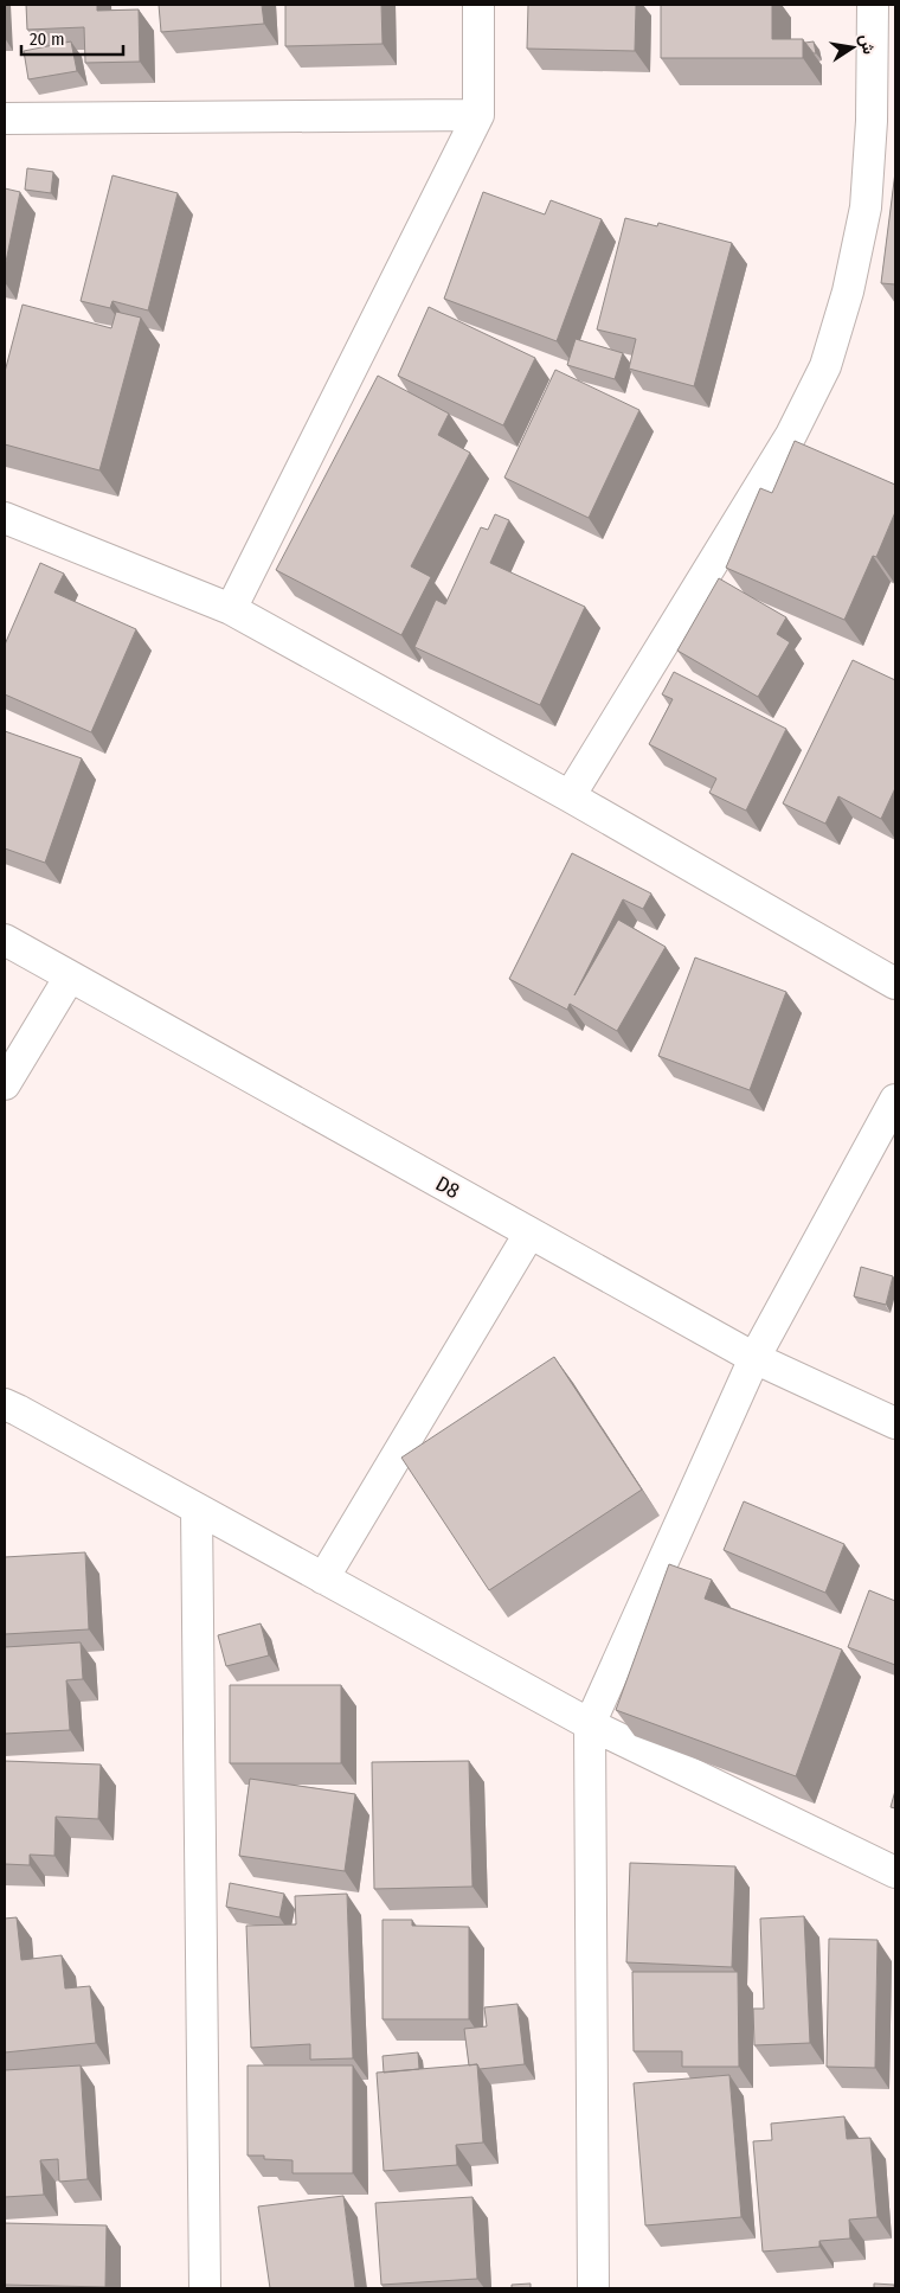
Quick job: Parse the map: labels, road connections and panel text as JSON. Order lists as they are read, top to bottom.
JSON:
{
  "streets": {
    "street": ["D8"]
  },
  "scale_bar": "20 m",
  "north": "right"
}
